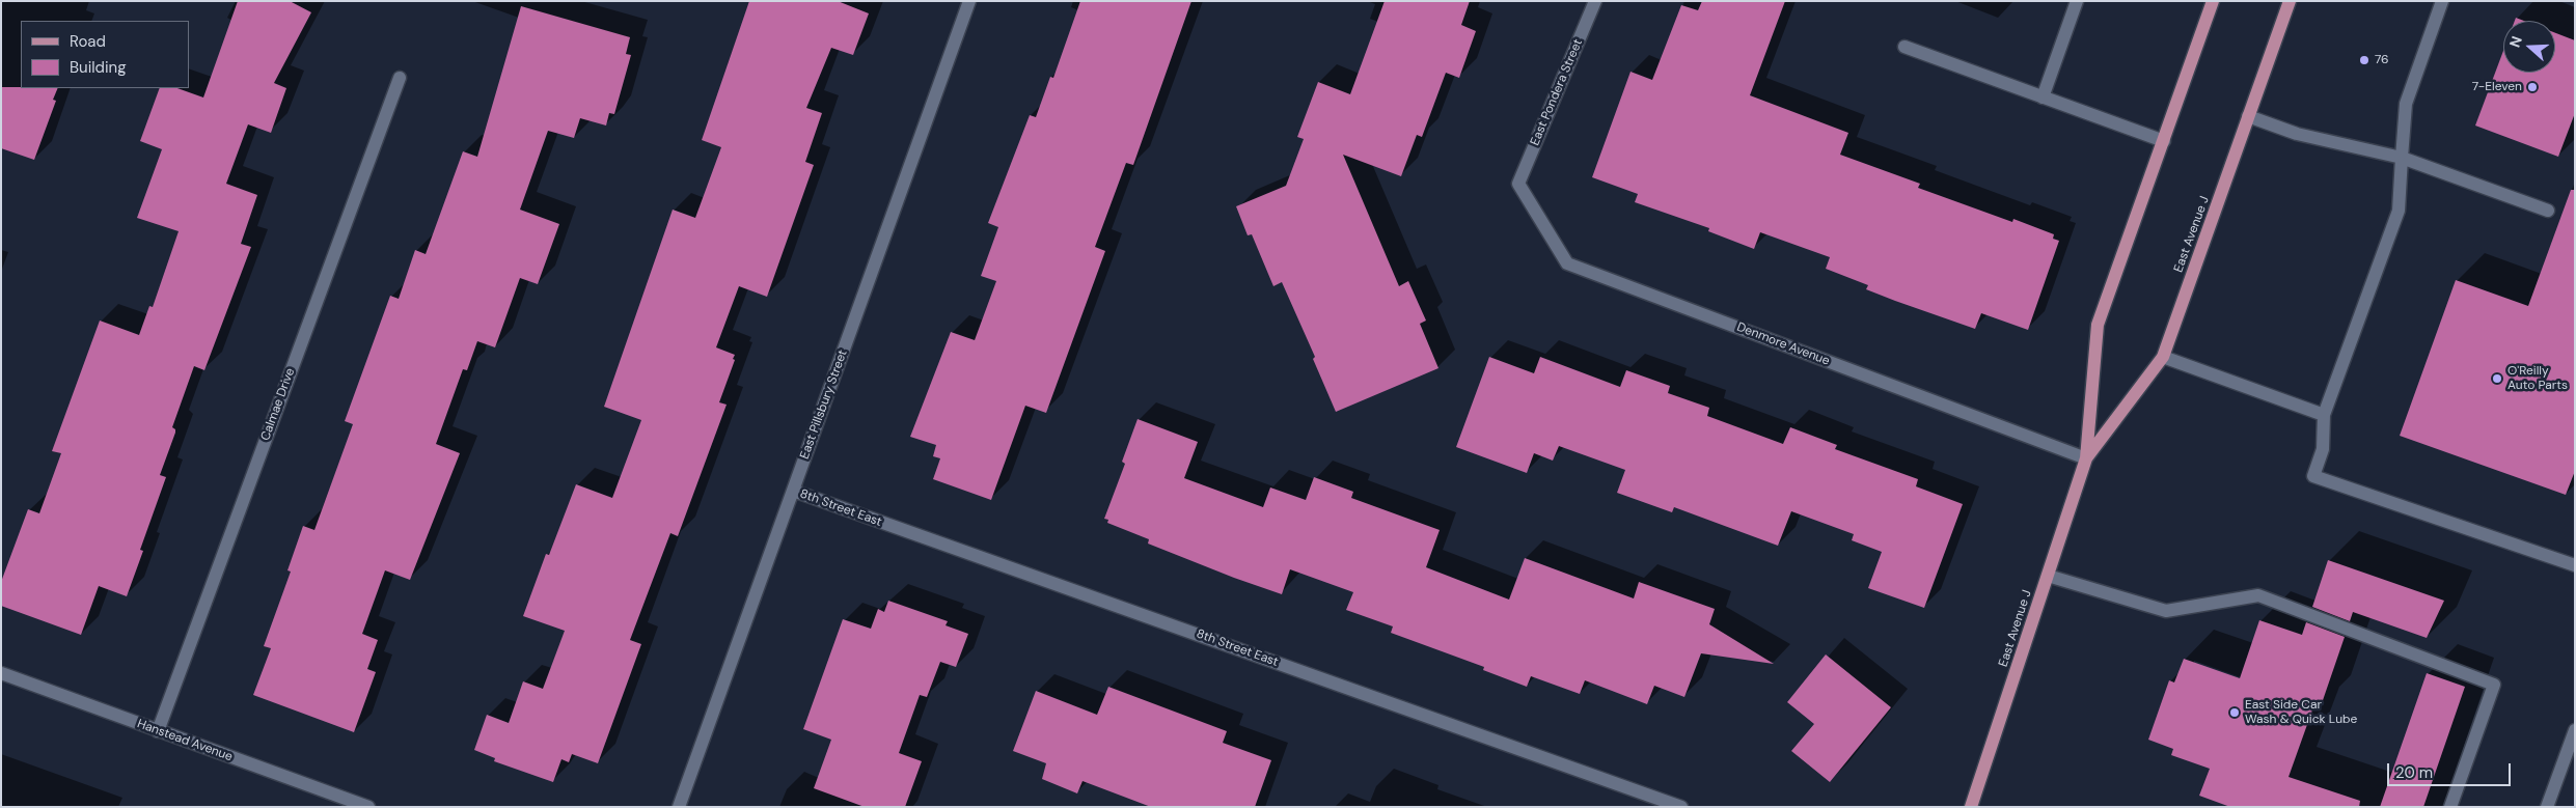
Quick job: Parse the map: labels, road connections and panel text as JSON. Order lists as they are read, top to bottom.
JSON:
{
  "streets": {
    "main road": ["East Avenue J"],
    "street": [
      "East Pondera Street",
      "Denmore Avenue",
      "Calmae Drive",
      "East Pillsbury Street",
      "8th Street East",
      "Hanstead Avenue"
    ]
  },
  "crossings": [
    ["East Pondera Street", "Denmore Avenue"],
    ["East Avenue J", "Denmore Avenue"],
    ["Calmae Drive", "Hanstead Avenue"],
    ["East Pillsbury Street", "8th Street East"]
  ],
  "places": [
    "76",
    "7-Eleven",
    "O'Reilly Auto Parts",
    "East Side Car Wash & Quick Lube"
  ],
  "legend": ["Road", "Building"],
  "scale_bar": "20 m",
  "north": "left"
}
